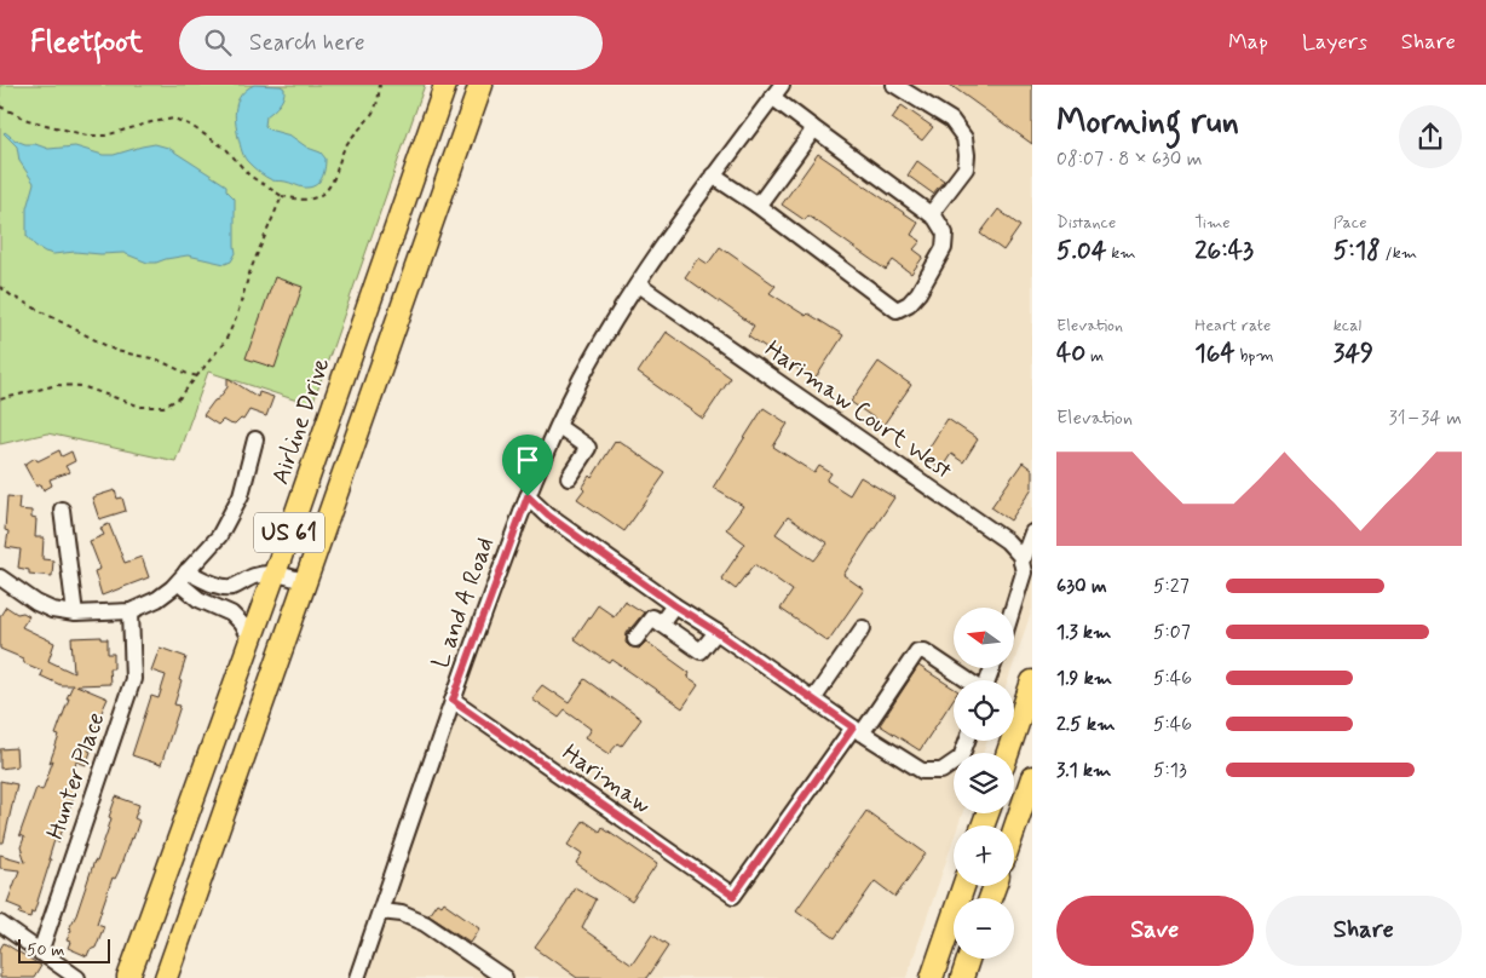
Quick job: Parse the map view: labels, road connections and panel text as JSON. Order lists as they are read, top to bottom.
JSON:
{
  "streets": {
    "highway": ["Airline Drive", "US 61"],
    "street": [
      "Harimaw Court West",
      "L and A Road",
      "Hunter Place",
      "Harimaw"
    ]
  },
  "crossings": [
    ["Harimaw Court West", "L and A Road"],
    ["L and A Road", "Harimaw"]
  ],
  "scale_bar": "50 m",
  "north": "left",
  "page": {
    "header": "Fleetfoot",
    "search": "Search here",
    "nav": ["Map", "Layers", "Share"],
    "heading": ["Morning run", "08:07 · 8 × 630 m"],
    "stats": [
      ["Distance", "5.04 km"],
      ["Time", "26:43"],
      ["Pace", "5:18 /km"],
      ["Elevation", "40 m"],
      ["Heart rate", "164 bpm"],
      ["kcal", "349"]
    ],
    "chart": ["Elevation", "31–34 m"],
    "list": [
      {
        "name": "630 m",
        "note": "5:27"
      },
      {
        "name": "1.3 km",
        "note": "5:07"
      },
      {
        "name": "1.9 km",
        "note": "5:46"
      },
      {
        "name": "2.5 km",
        "note": "5:46"
      },
      {
        "name": "3.1 km",
        "note": "5:13"
      }
    ],
    "map_buttons": ["+", "−"],
    "buttons": ["Save", "Share"],
    "scale": "50 m"
  }
}
